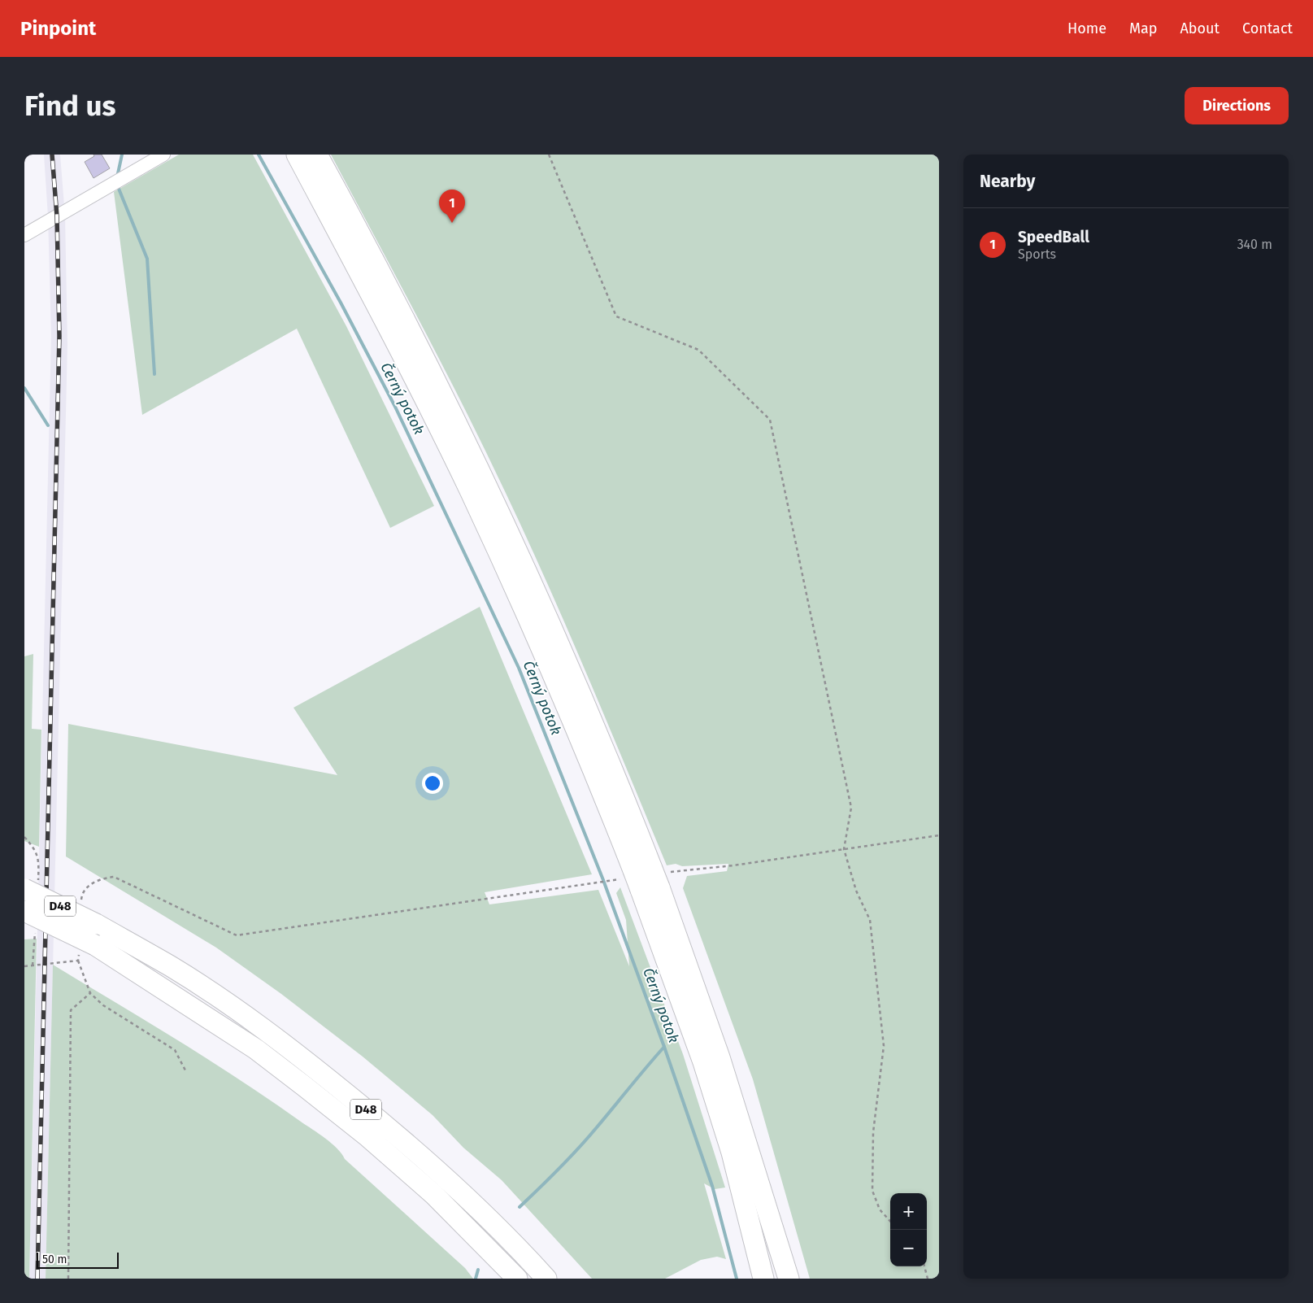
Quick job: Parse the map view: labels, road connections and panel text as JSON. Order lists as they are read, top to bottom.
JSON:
{
  "streets": {
    "highway": ["D48"]
  },
  "water": ["Černý potok"],
  "scale_bar": "50 m",
  "page": {
    "header": "Pinpoint",
    "nav": [
      "Home",
      "Map",
      "About",
      "Contact"
    ],
    "buttons": "Directions",
    "title": "Find us",
    "heading": "Nearby",
    "pins": "1",
    "list": [
      {
        "mark": "1",
        "name": "SpeedBall",
        "note": "Sports",
        "value": "340 m"
      }
    ],
    "map_buttons": ["+", "−"],
    "scale": "50 m"
  }
}
